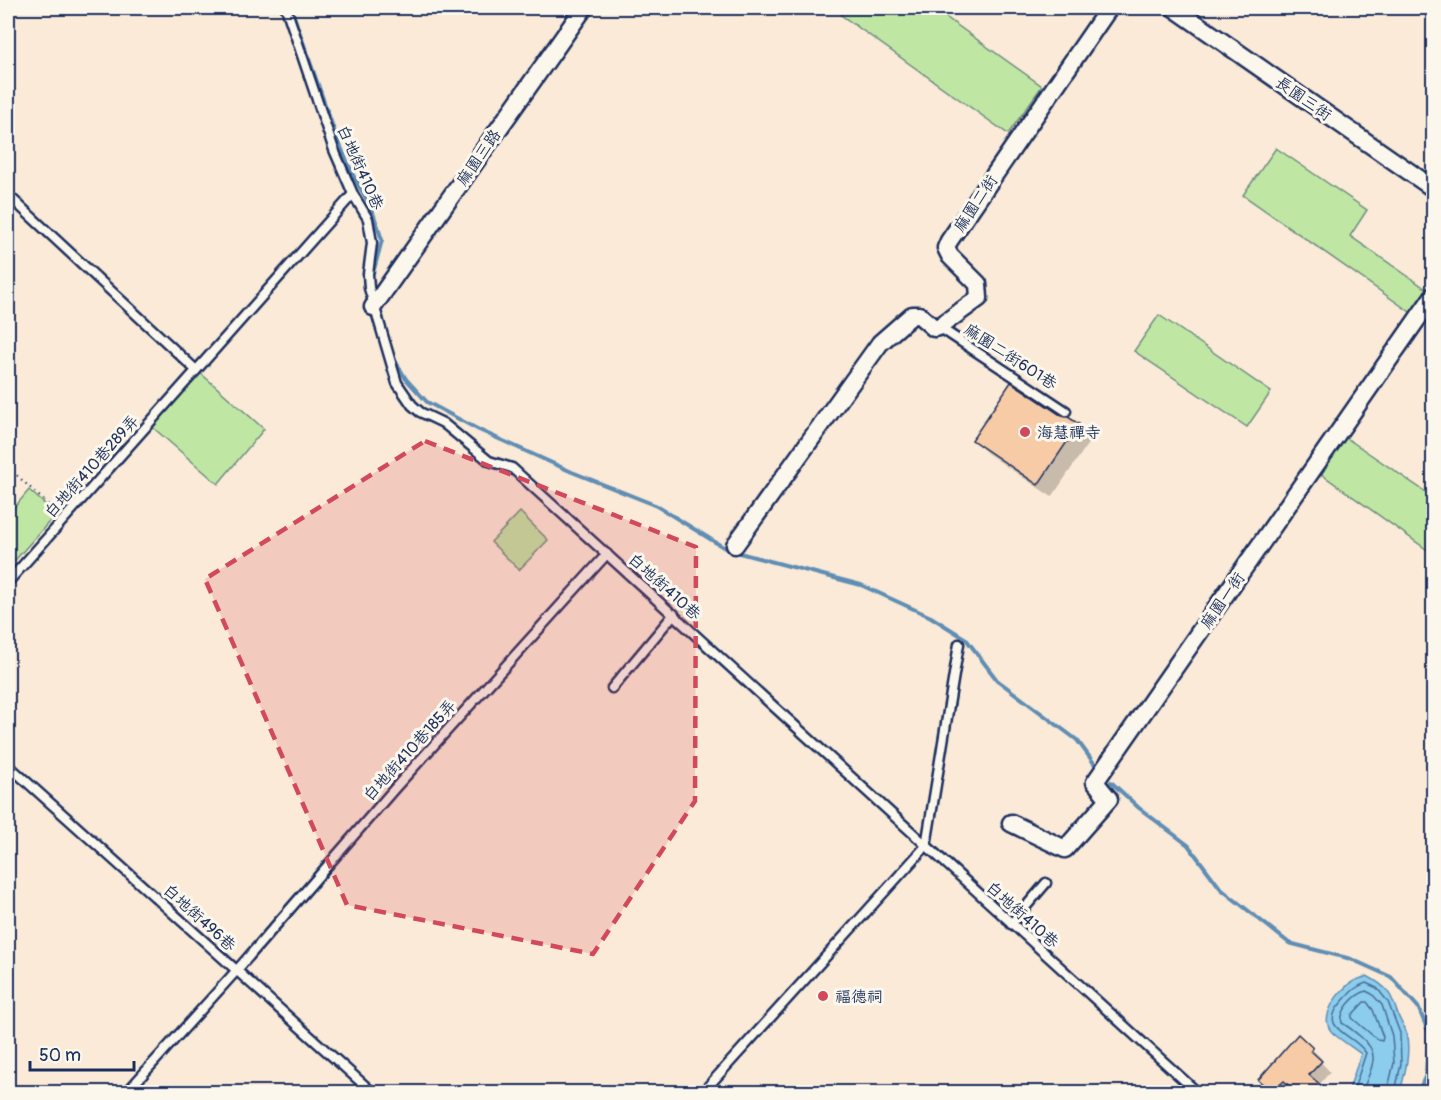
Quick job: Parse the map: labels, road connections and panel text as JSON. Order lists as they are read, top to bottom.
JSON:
{
  "streets": {
    "street": [
      "長園三街",
      "麻園三路",
      "麻園二街",
      "麻園一街"
    ],
    "lane": [
      "白地街410巷",
      "麻園二街601巷",
      "白地街410巷289弄",
      "白地街410巷185弄",
      "白地街496巷"
    ]
  },
  "crossings": [
    ["麻園三路", "白地街410巷"],
    ["白地街410巷", "白地街410巷289弄"],
    ["白地街410巷", "白地街410巷185弄"],
    ["麻園二街", "麻園二街601巷"],
    ["白地街410巷185弄", "白地街496巷"]
  ],
  "places": ["海慧禪寺", "福德祠"],
  "scale_bar": "50 m"
}
